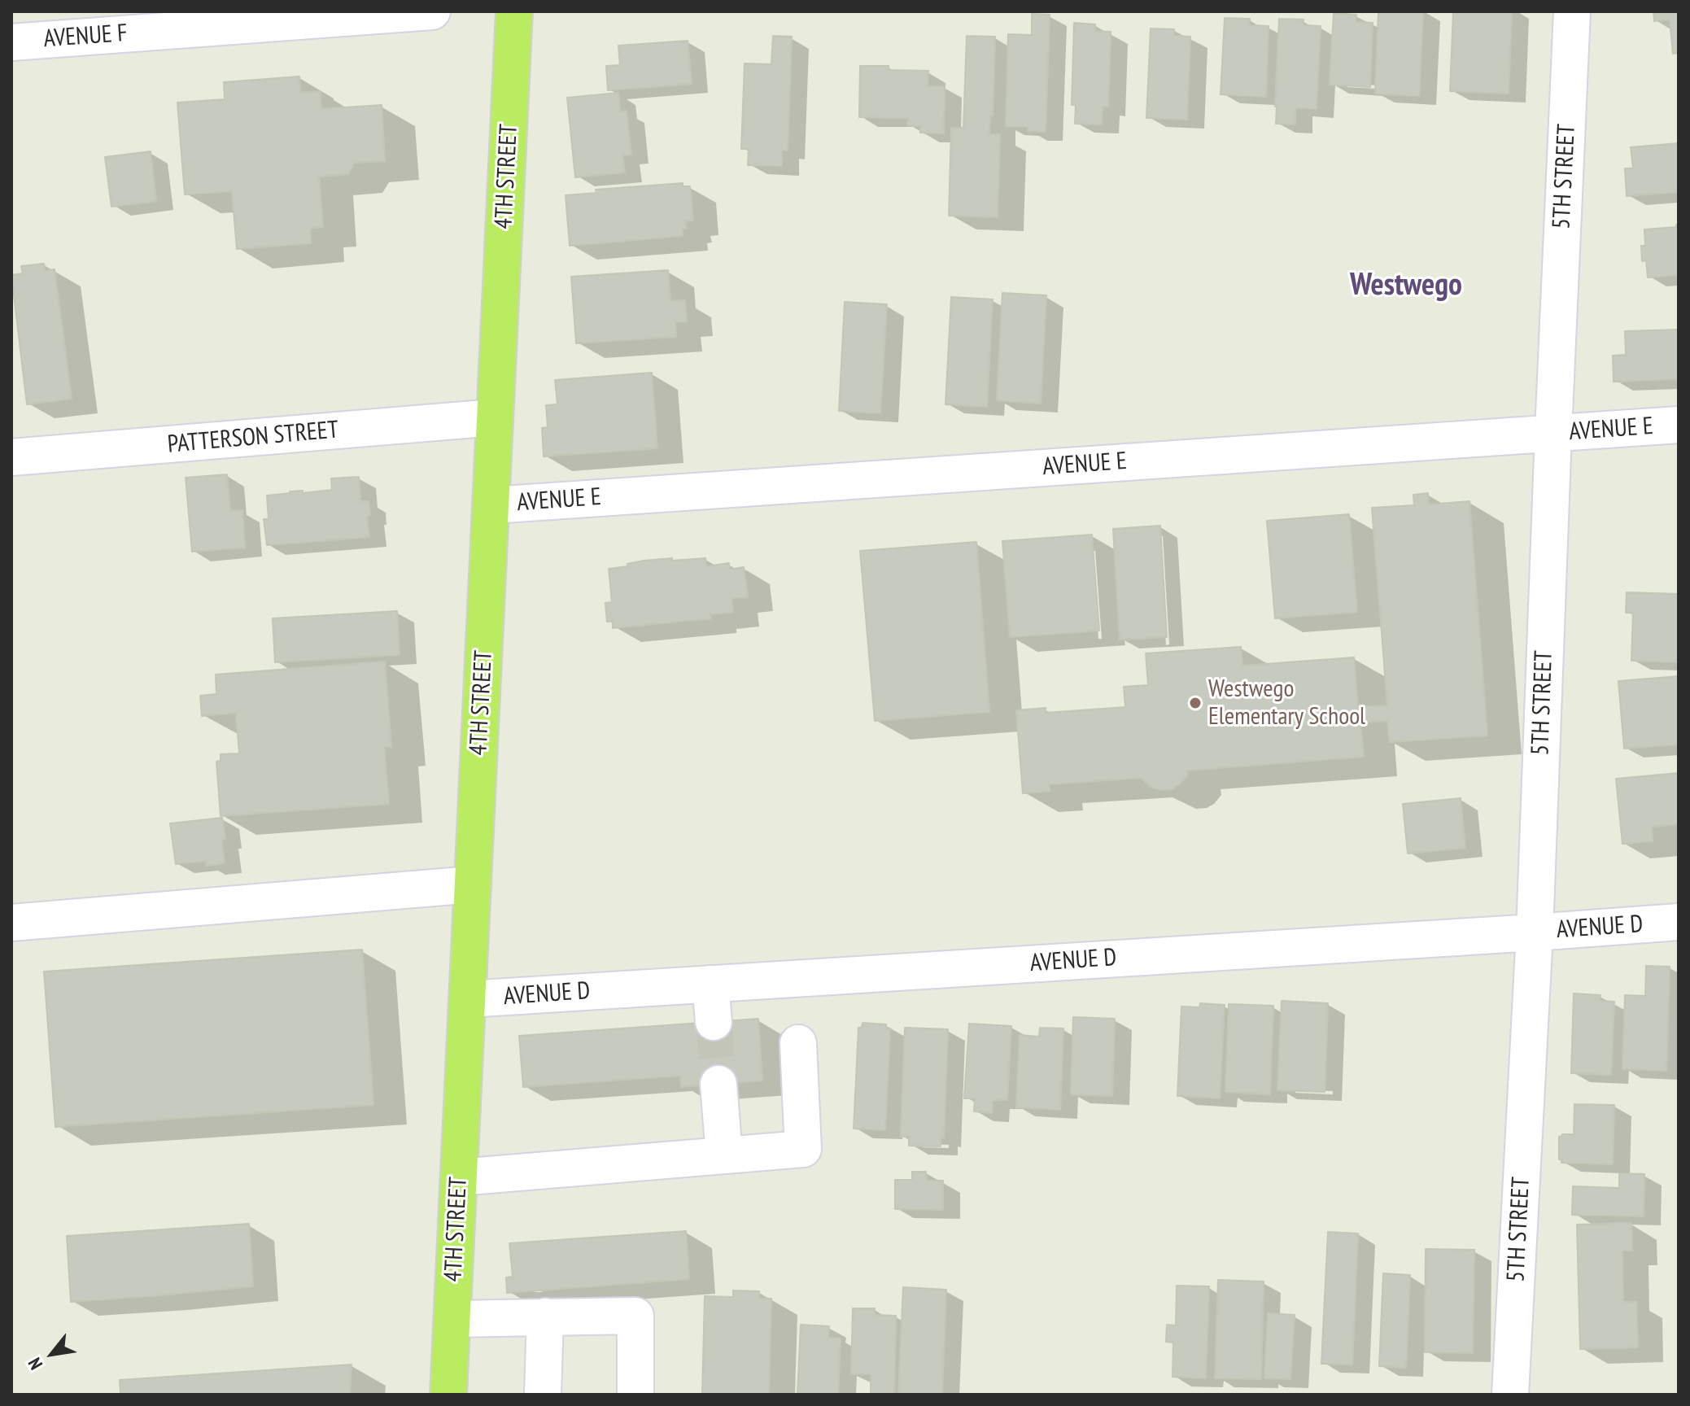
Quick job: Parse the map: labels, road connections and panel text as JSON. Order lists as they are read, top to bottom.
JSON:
{
  "streets": {
    "main road": ["4TH STREET"],
    "street": [
      "AVENUE F",
      "5TH STREET",
      "AVENUE E",
      "PATTERSON STREET",
      "AVENUE D"
    ]
  },
  "crossings": [
    ["4TH STREET", "AVENUE E"],
    ["4TH STREET", "PATTERSON STREET"],
    ["4TH STREET", "AVENUE D"],
    ["5TH STREET", "AVENUE E"],
    ["5TH STREET", "AVENUE D"]
  ],
  "districts": ["Westwego"],
  "places": ["Westwego Elementary School"],
  "north": "bottom left"
}
